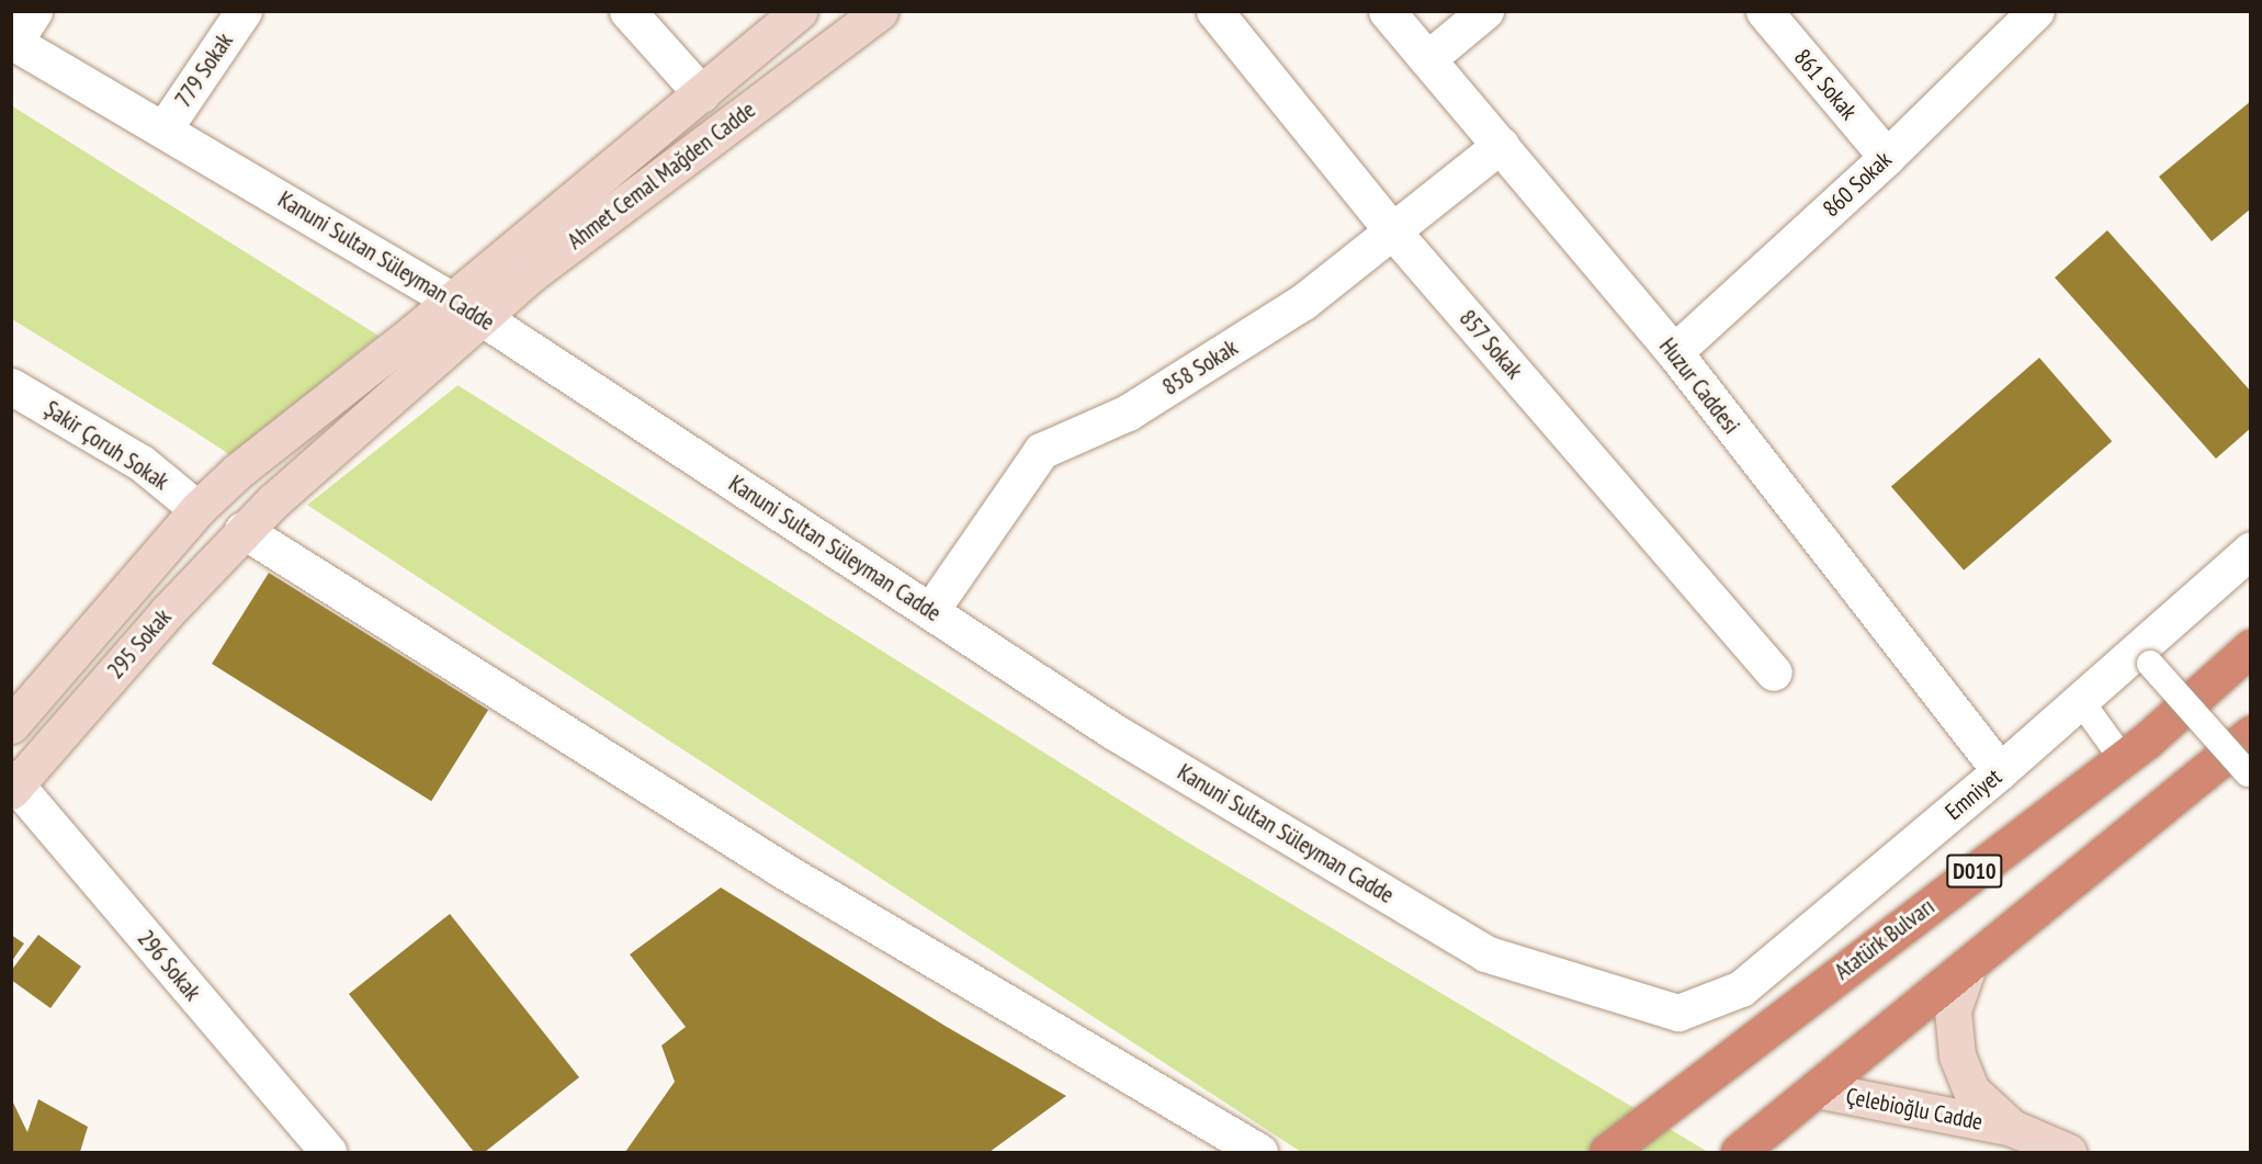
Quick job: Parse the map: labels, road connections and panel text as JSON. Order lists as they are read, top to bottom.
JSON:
{
  "streets": {
    "highway": ["D010", "Atatürk Bulvarı"],
    "main road": ["Ahmet Cemal Mağden Cadde", "295 Sokak", "Çelebioğlu Cadde"],
    "street": [
      "779 Sokak",
      "861 Sokak",
      "860 Sokak",
      "Kanuni Sultan Süleyman Cadde",
      "857 Sokak",
      "858 Sokak",
      "Huzur Caddesi",
      "Şakir Çoruh Sokak",
      "Emniyet",
      "296 Sokak"
    ]
  },
  "crossings": [
    ["779 Sokak", "Kanuni Sultan Süleyman Cadde"],
    ["861 Sokak", "860 Sokak"],
    ["Ahmet Cemal Mağden Cadde", "Kanuni Sultan Süleyman Cadde"],
    ["Ahmet Cemal Mağden Cadde", "295 Sokak"],
    ["860 Sokak", "Huzur Caddesi"],
    ["Kanuni Sultan Süleyman Cadde", "858 Sokak"],
    ["Kanuni Sultan Süleyman Cadde", "Emniyet"],
    ["857 Sokak", "858 Sokak"],
    ["858 Sokak", "Huzur Caddesi"],
    ["Huzur Caddesi", "Emniyet"],
    ["Şakir Çoruh Sokak", "295 Sokak"],
    ["295 Sokak", "296 Sokak"]
  ]
}
